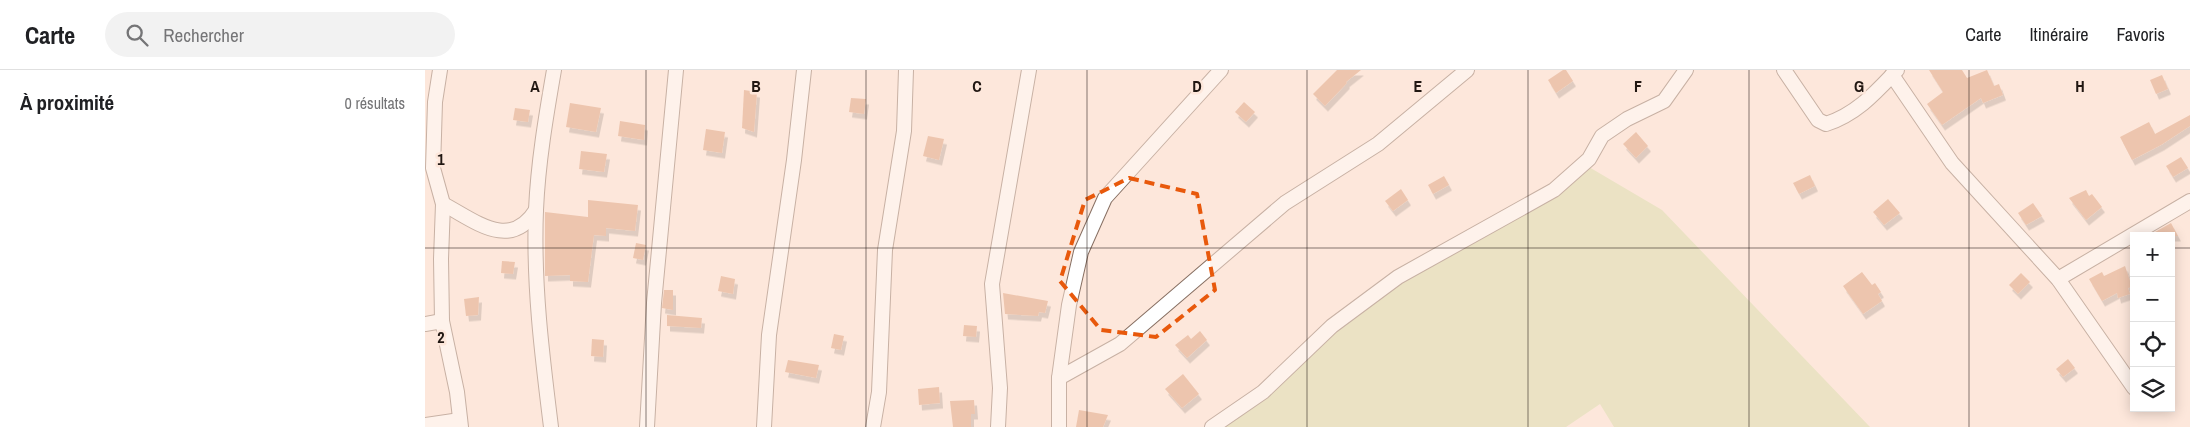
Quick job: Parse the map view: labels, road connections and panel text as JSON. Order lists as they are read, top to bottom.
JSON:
{
  "page": {
    "header": "Carte",
    "search": "Rechercher",
    "nav": ["Carte", "Itinéraire", "Favoris"],
    "heading": ["À proximité", "0 résultats"],
    "map_buttons": ["+", "−"]
  },
  "grid": {
    "columns": [
      "A",
      "B",
      "C",
      "D",
      "E",
      "F",
      "G",
      "H"
    ],
    "rows": ["1", "2"]
  }
}
